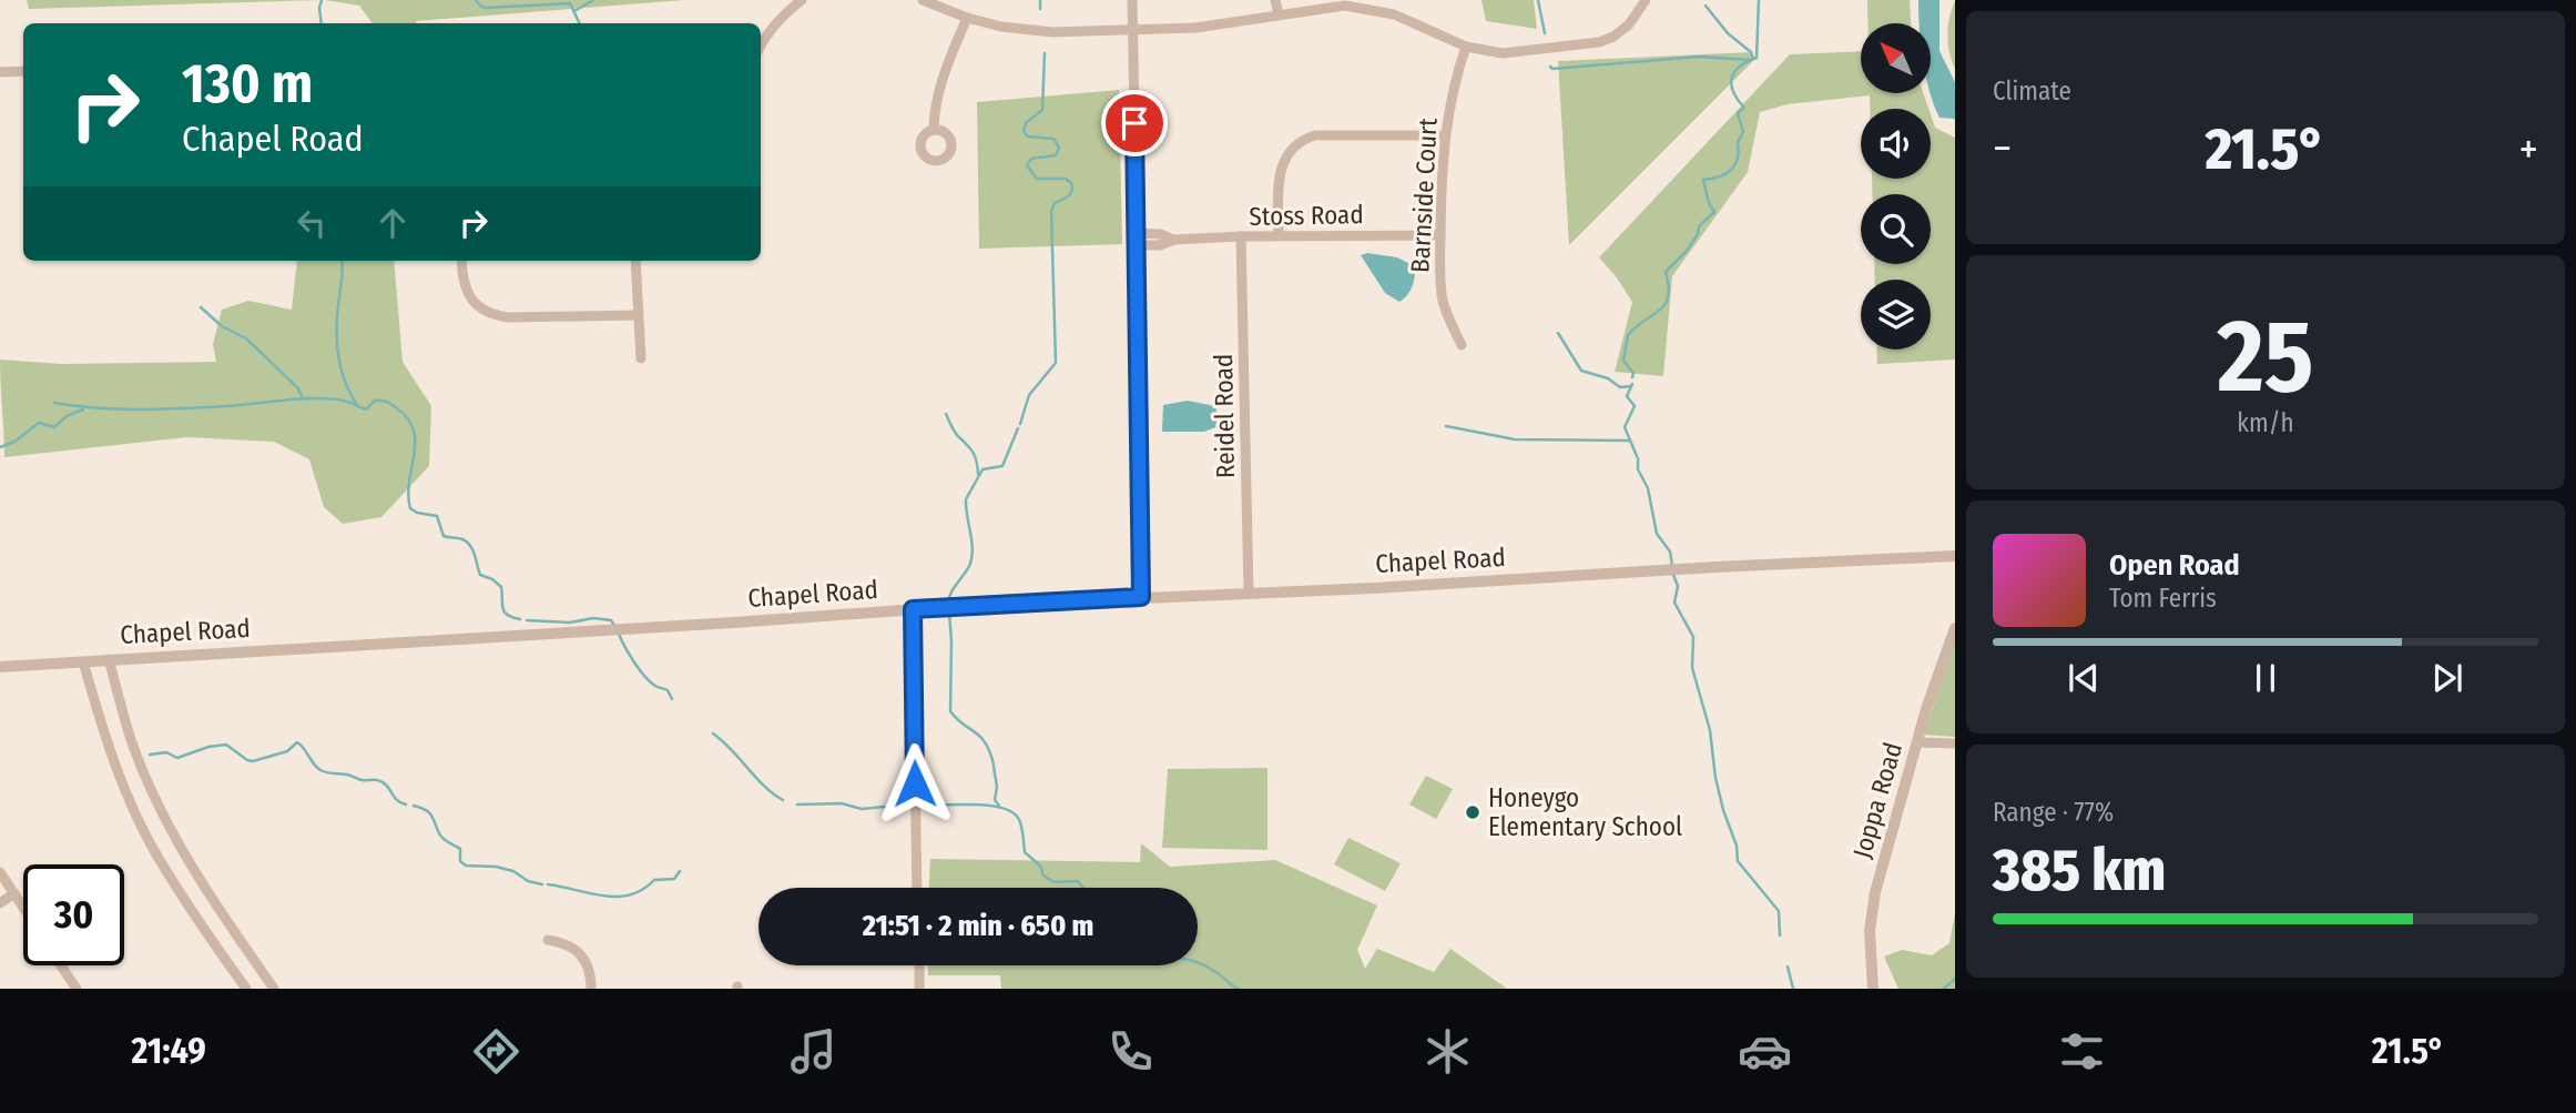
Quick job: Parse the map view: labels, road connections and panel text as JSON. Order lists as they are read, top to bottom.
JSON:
{
  "streets": {
    "street": [
      "Barnside Court",
      "Stoss Road",
      "Reidel Road",
      "Chapel Road",
      "Joppa Road"
    ]
  },
  "crossings": [
    ["Barnside Court", "Stoss Road"],
    ["Stoss Road", "Reidel Road"],
    ["Reidel Road", "Chapel Road"]
  ],
  "places": ["Honeygo Elementary School"],
  "north": "top left",
  "page": {
    "tile": [
      "Climate",
      ["25", "km/h"],
      ["Range · 77%", "385 km"]
    ],
    "turn": ["130 m", "Chapel Road"],
    "heat": ["−", "21.5°", "+"],
    "song": ["Open Road", "Tom Ferris"],
    "limit": "30",
    "trip": "21:51 · 2 min · 650 m",
    "tabs": ["21:49", "21.5°"]
  }
}
